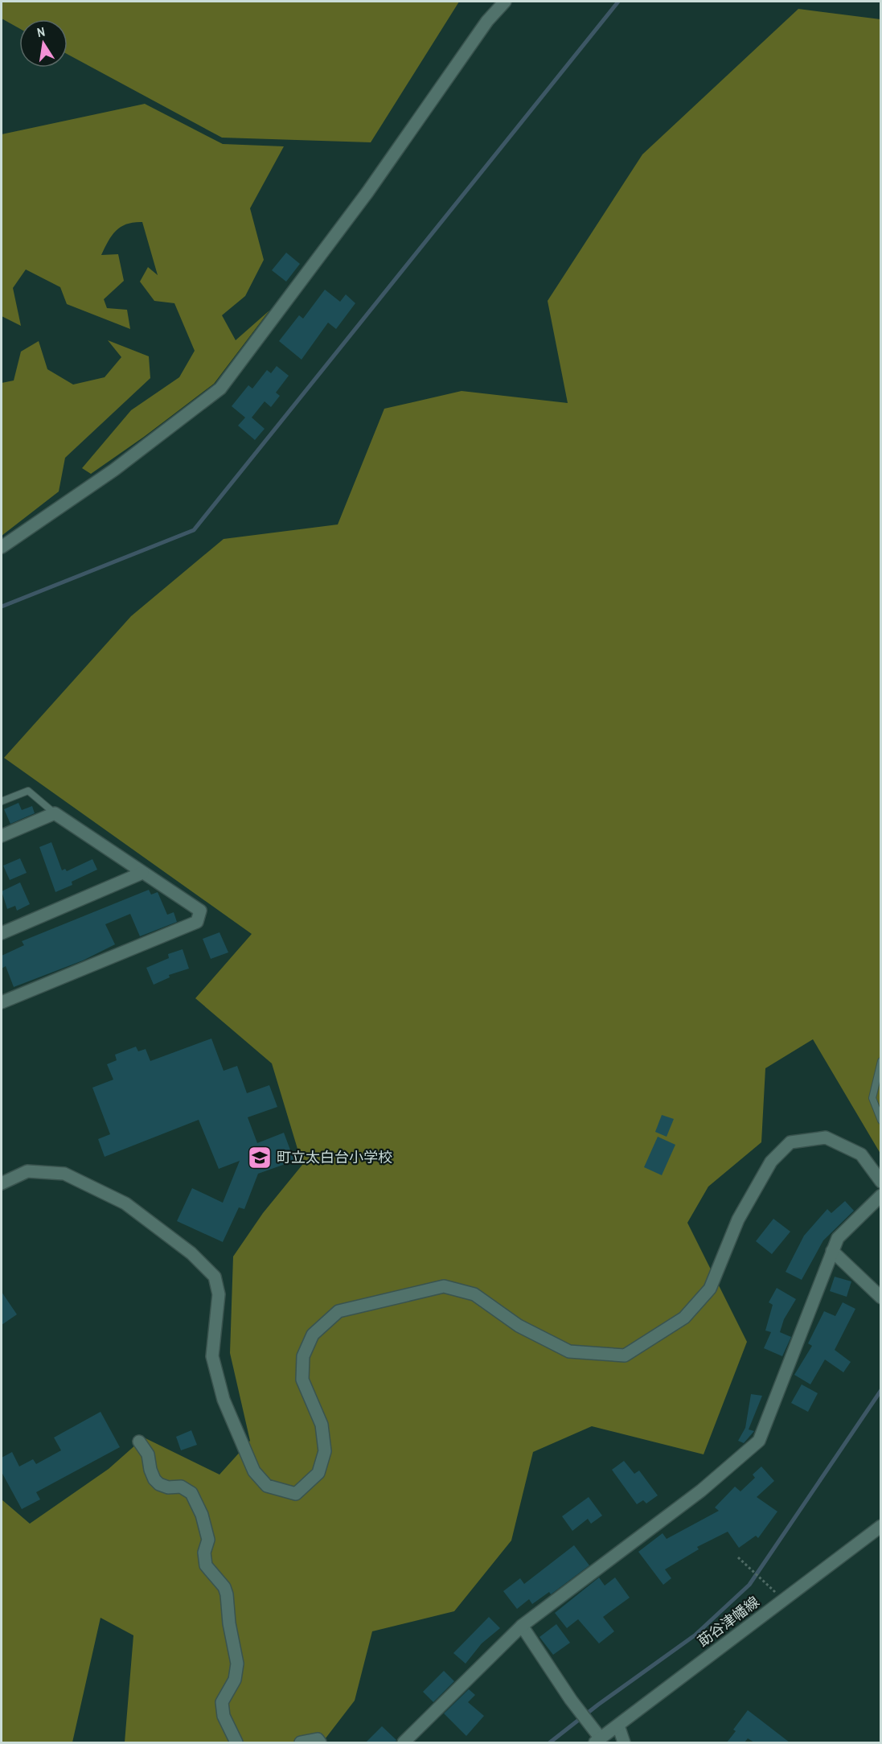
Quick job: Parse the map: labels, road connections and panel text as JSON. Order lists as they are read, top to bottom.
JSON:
{
  "streets": {
    "street": ["莇谷津幡線"]
  },
  "places": {
    "school or university": ["町立太白台小学校"]
  },
  "north": "top"
}
